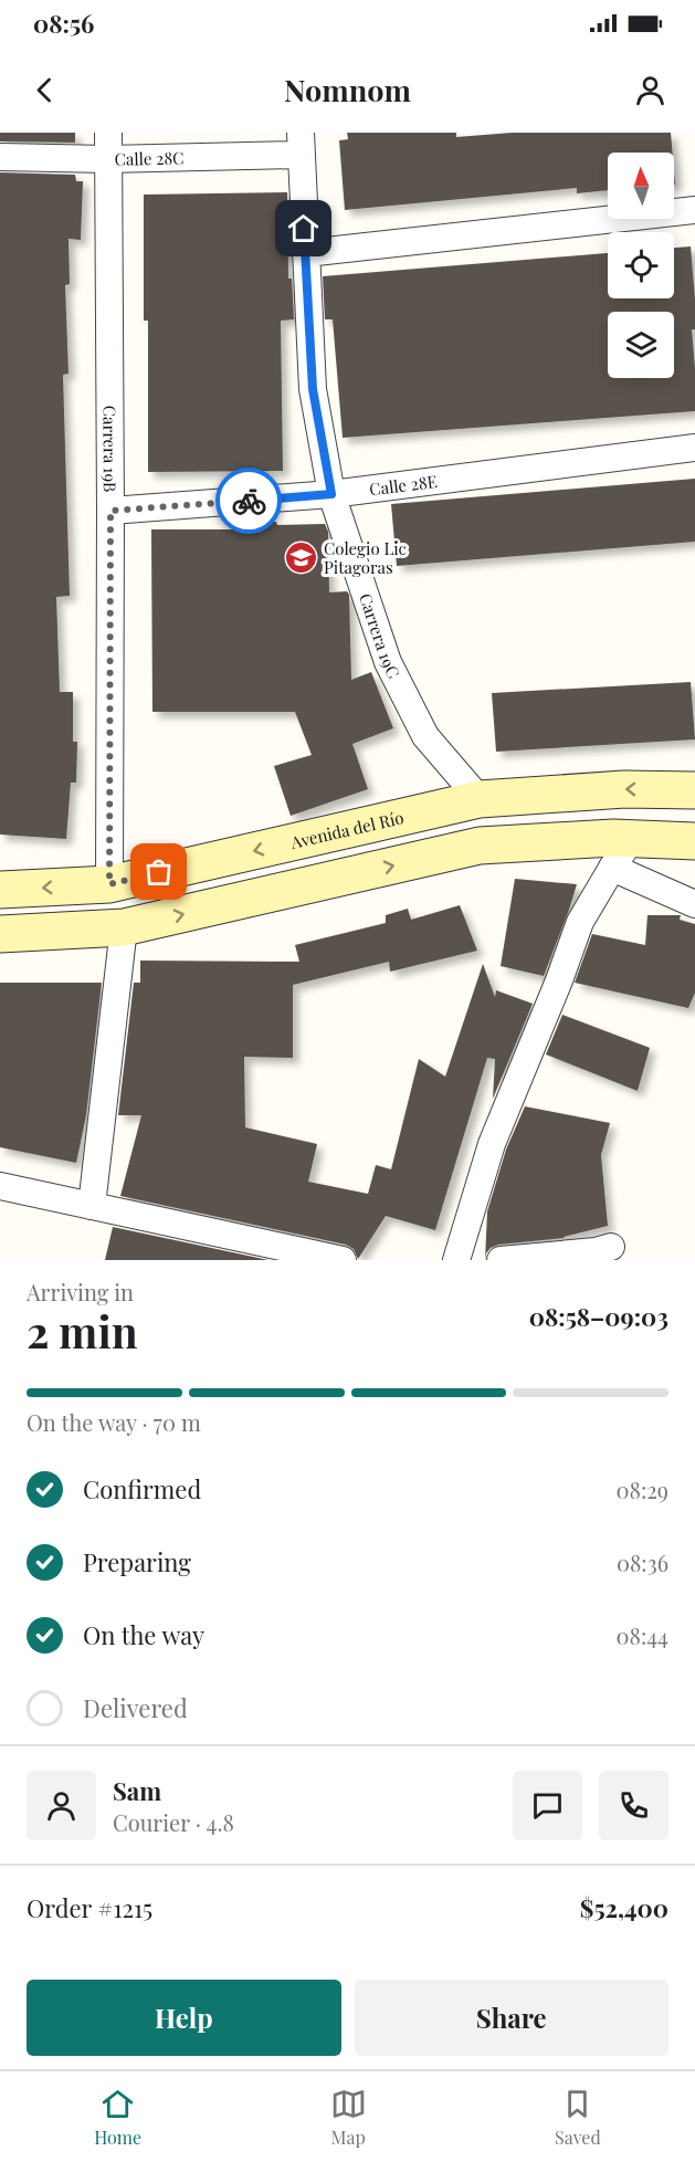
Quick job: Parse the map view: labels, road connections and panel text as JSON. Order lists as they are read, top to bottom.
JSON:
{
  "streets": {
    "main road": ["Avenida del Río"],
    "street": [
      "Calle 28C",
      "Carrera 19B",
      "Calle 28E",
      "Carrera 19C"
    ]
  },
  "crossings": [
    ["Calle 28C", "Carrera 19B"],
    ["Calle 28C", "Carrera 19C"],
    ["Carrera 19B", "Calle 28E"],
    ["Carrera 19B", "Avenida del Río"],
    ["Calle 28E", "Carrera 19C"],
    ["Carrera 19C", "Avenida del Río"]
  ],
  "places": {
    "school or university": ["Colegio Lic Pitagoras"]
  },
  "north": "top",
  "page": {
    "status": "08:56",
    "header": "Nomnom",
    "heading": ["2 min", "Arriving in", "08:58–09:03"],
    "panel": [
      "Sam",
      "Courier · 4.8",
      "Order #1215",
      "$52,400"
    ],
    "bar": "On the way · 70 m",
    "list": [
      ["Confirmed", "08:29"],
      ["Preparing", "08:36"],
      ["On the way", "08:44"],
      "Delivered"
    ],
    "buttons": ["Help", "Share"],
    "tabs": ["Home", "Map", "Saved"]
  }
}
